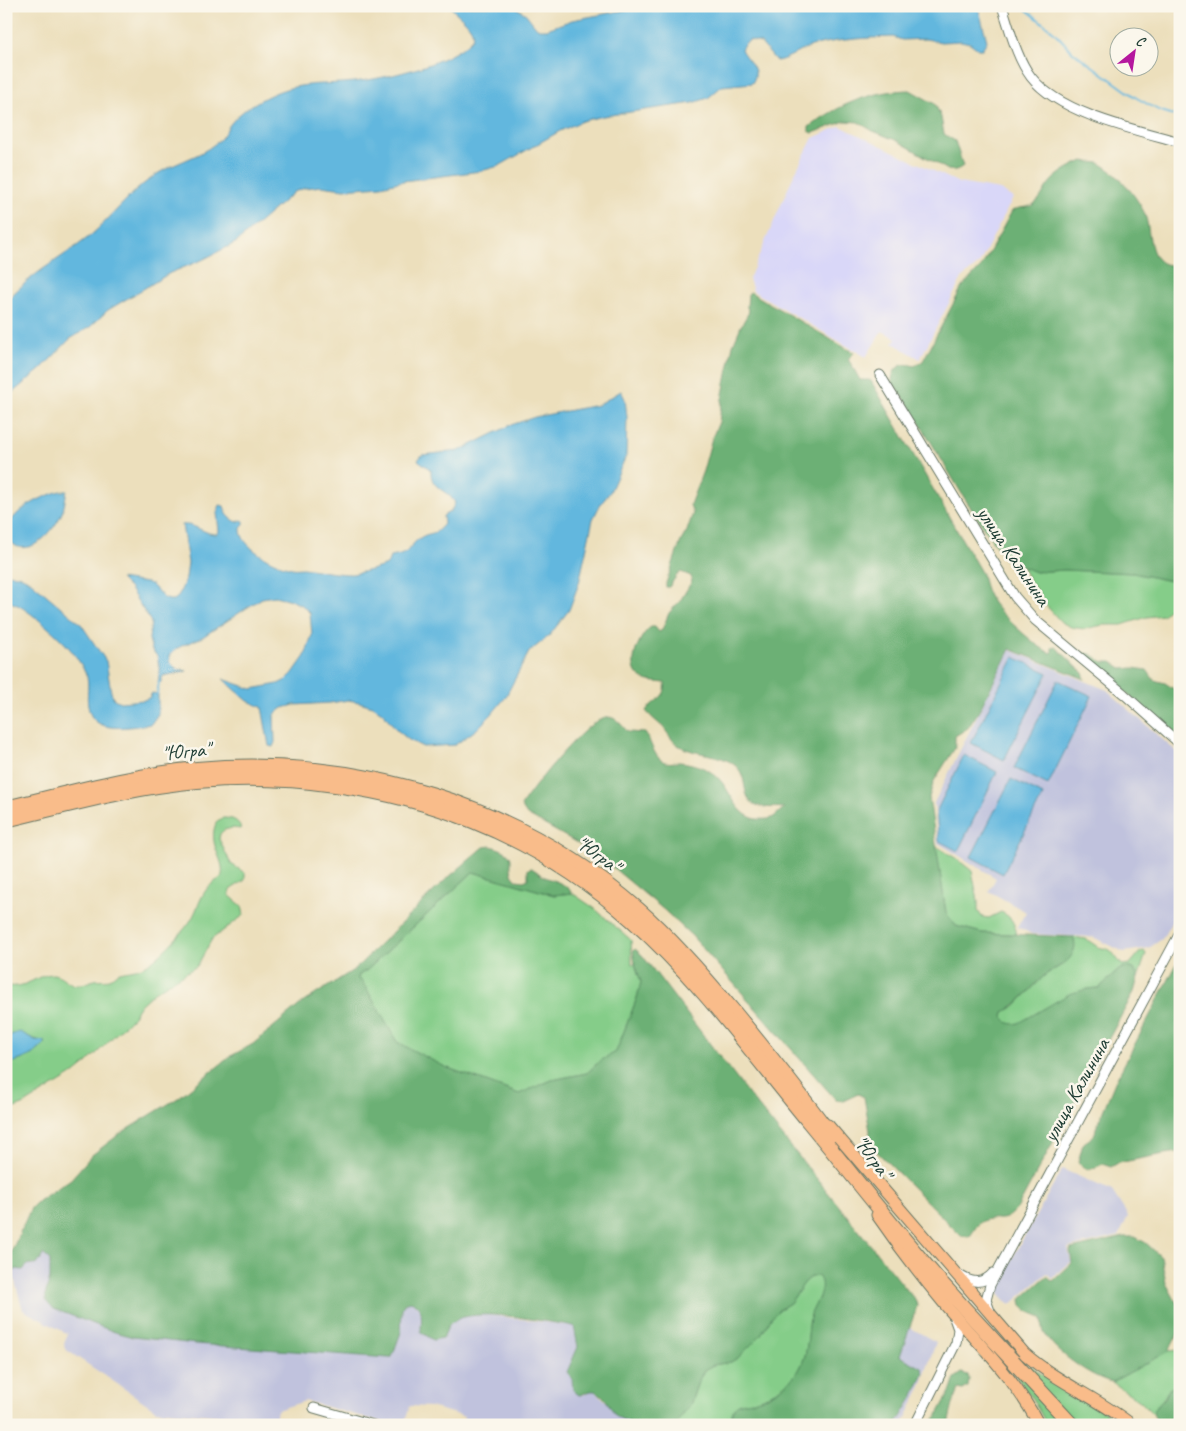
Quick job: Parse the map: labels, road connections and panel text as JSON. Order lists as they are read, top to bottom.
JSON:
{
  "streets": {
    "highway": ["\"Югра\""],
    "street": ["улица Калинина"]
  },
  "north": "top right"
}
